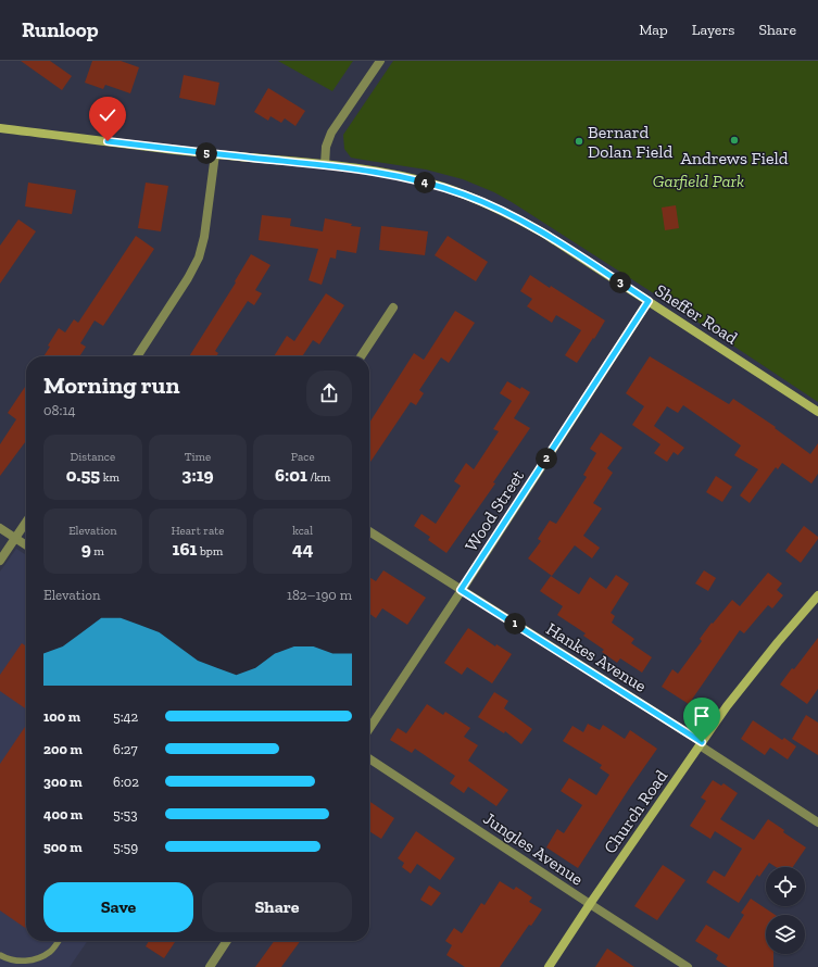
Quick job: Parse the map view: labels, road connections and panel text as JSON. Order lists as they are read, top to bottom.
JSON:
{
  "streets": {
    "street": [
      "Sheffer Road",
      "Wood Street",
      "Hankes Avenue",
      "Church Road",
      "Jungles Avenue"
    ]
  },
  "crossings": [
    ["Sheffer Road", "Wood Street"],
    ["Wood Street", "Hankes Avenue"],
    ["Hankes Avenue", "Church Road"],
    ["Church Road", "Jungles Avenue"]
  ],
  "parks": ["Garfield Park"],
  "places": ["Andrews Field", "Bernard Dolan Field"],
  "page": {
    "header": "Runloop",
    "nav": ["Map", "Layers", "Share"],
    "pins": [
      "5",
      "4",
      "3",
      "2",
      "1"
    ],
    "heading": ["Morning run", "08:14"],
    "stats": [
      ["Distance", "0.55 km"],
      ["Time", "3:19"],
      ["Pace", "6:01 /km"],
      ["Elevation", "9 m"],
      ["Heart rate", "161 bpm"],
      ["kcal", "44"]
    ],
    "chart": ["Elevation", "182–190 m"],
    "list": [
      {
        "name": "100 m",
        "note": "5:42"
      },
      {
        "name": "200 m",
        "note": "6:27"
      },
      {
        "name": "300 m",
        "note": "6:02"
      },
      {
        "name": "400 m",
        "note": "5:53"
      },
      {
        "name": "500 m",
        "note": "5:59"
      }
    ],
    "buttons": ["Save", "Share"]
  }
}
